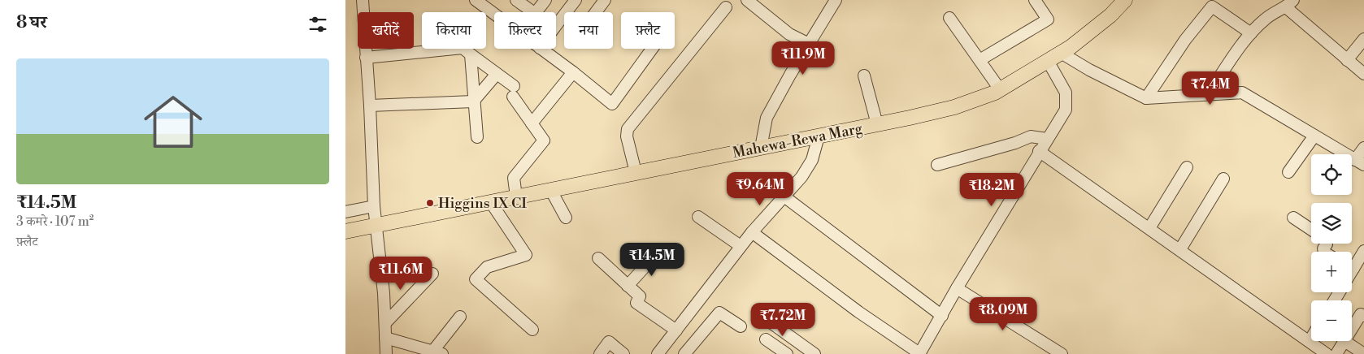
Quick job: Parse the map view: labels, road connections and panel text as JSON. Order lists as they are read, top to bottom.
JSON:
{
  "streets": {
    "main road": ["Mahewa-Rewa Marg"]
  },
  "places": ["Higgins IX CI"],
  "page": {
    "heading": "8 घर",
    "chip": [
      "खरीदें",
      "किराया",
      "फ़िल्टर",
      "नया",
      "फ़्लैट"
    ],
    "price": [
      "₹11.9M",
      "₹7.4M",
      "₹9.64M",
      "₹18.2M",
      "₹14.5M",
      "₹11.6M",
      "₹8.09M",
      "₹7.72M"
    ],
    "list": [
      {
        "name": "₹14.5M",
        "note": "3 कमरे · 107 m² · फ़्लैट"
      }
    ],
    "map_buttons": ["+", "−"]
  }
}
